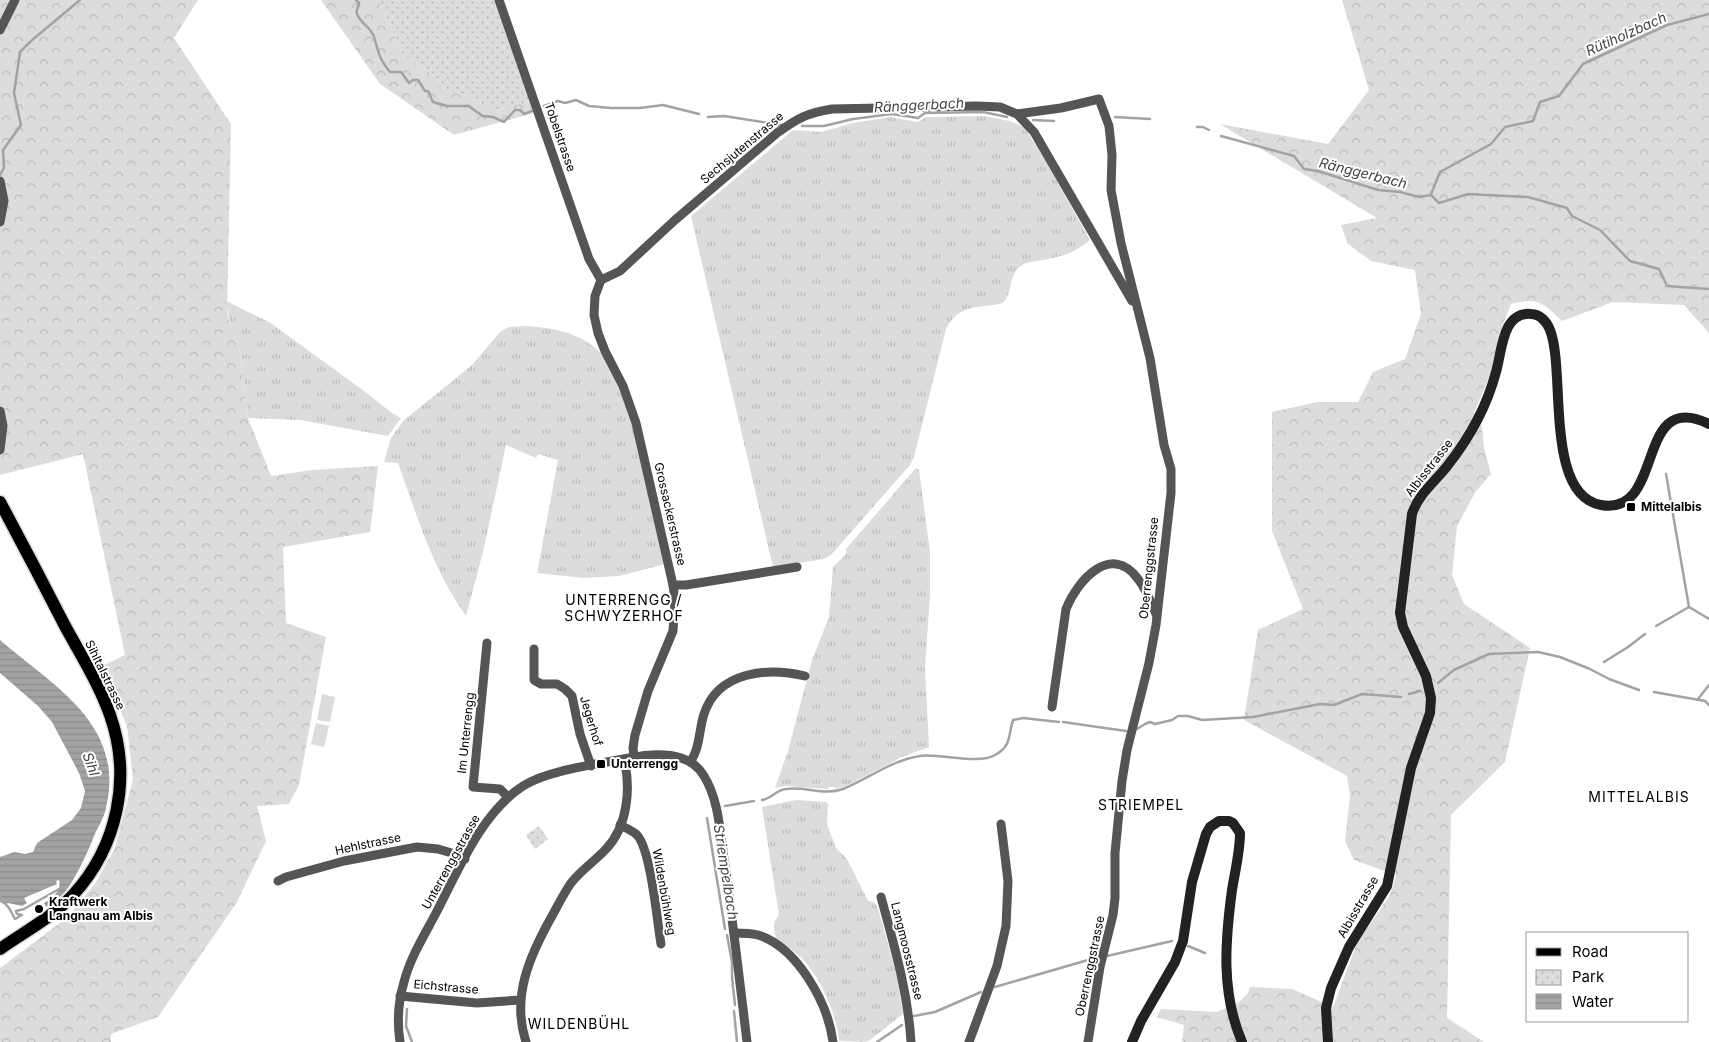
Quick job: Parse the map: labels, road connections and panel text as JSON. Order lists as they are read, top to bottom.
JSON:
{
  "streets": {
    "main road": ["Albisstrasse", "Sihltalstrasse"],
    "street": [
      "Tobelstrasse",
      "Sechsjutenstrasse",
      "Grossackerstrasse",
      "Oberrenggstrasse",
      "Jegerhof",
      "Im Unterrengg",
      "Hehlstrasse",
      "Unterrenggstrasse",
      "Wildenbühlweg",
      "Langmoosstrasse",
      "Eichstrasse"
    ]
  },
  "crossings": [
    ["Tobelstrasse", "Sechsjutenstrasse"],
    ["Tobelstrasse", "Grossackerstrasse"],
    ["Sechsjutenstrasse", "Grossackerstrasse"],
    ["Sechsjutenstrasse", "Oberrenggstrasse"],
    ["Grossackerstrasse", "Unterrenggstrasse"],
    ["Jegerhof", "Unterrenggstrasse"],
    ["Im Unterrengg", "Unterrenggstrasse"],
    ["Hehlstrasse", "Unterrenggstrasse"],
    ["Unterrenggstrasse", "Eichstrasse"]
  ],
  "districts": [
    "UNTERRENGG / SCHWYZERHOF",
    "MITTELALBIS",
    "STRIEMPEL",
    "WILDENBÜHL"
  ],
  "water": [
    "Rütiholzbach",
    "Ränggerbach",
    "Sihl",
    "Striempelbach"
  ],
  "places": {
    "transit": ["Mittelalbis", "Unterrengg"],
    "other": ["Kraftwerk Langnau am Albis"]
  },
  "legend": ["Road", "Park", "Water"]
}
